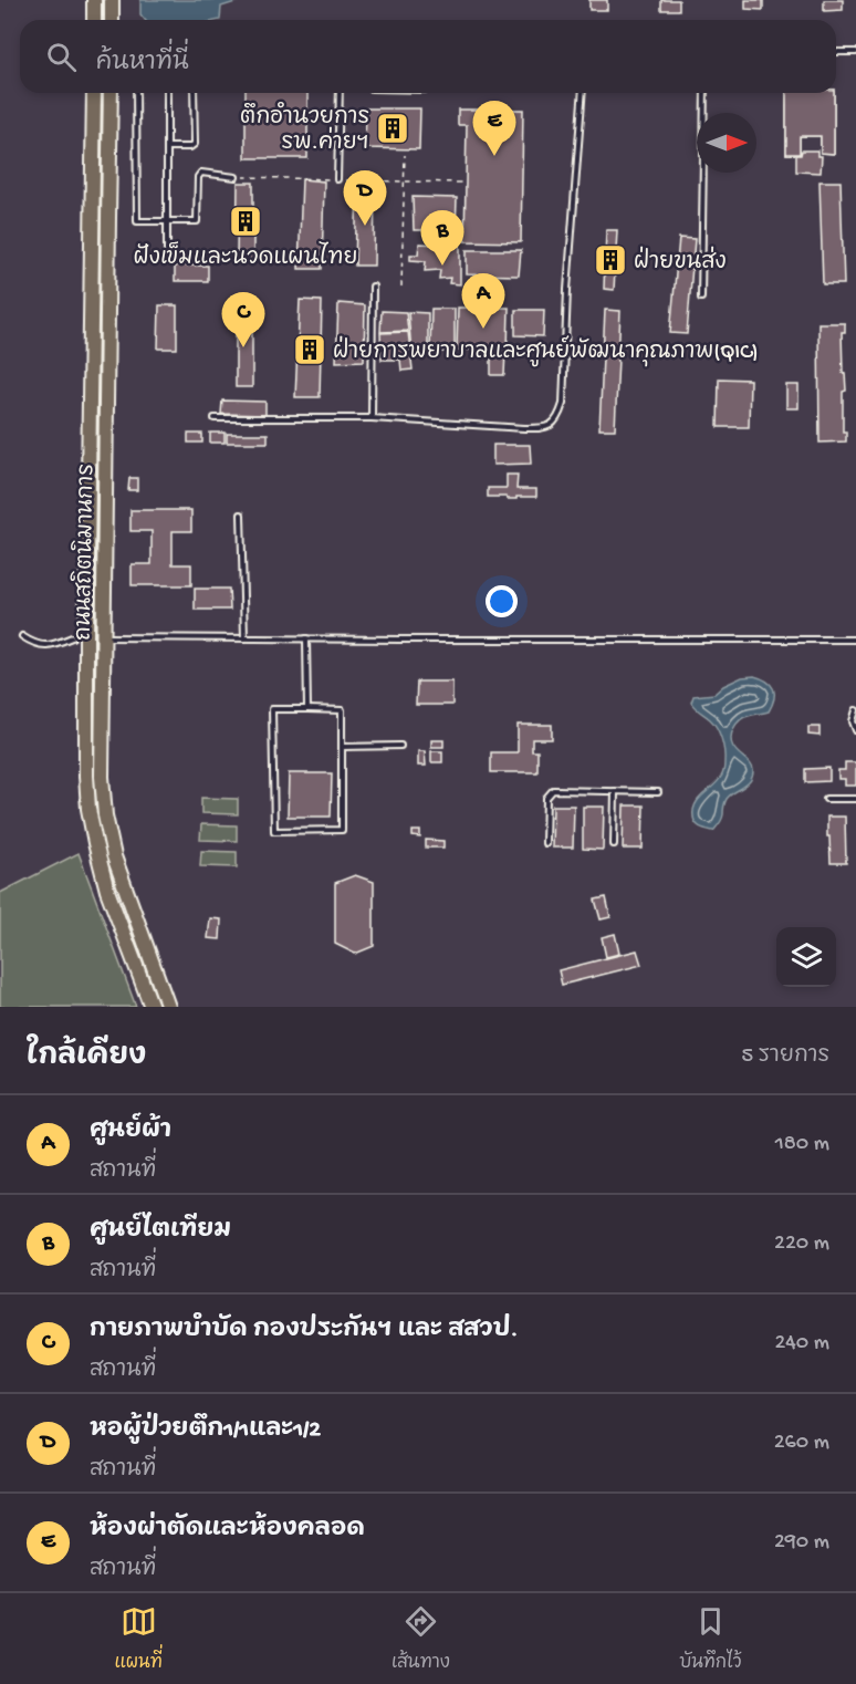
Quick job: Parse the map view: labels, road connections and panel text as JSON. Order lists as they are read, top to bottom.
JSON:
{
  "streets": {
    "main road": ["ถนนสถิตนิมานการ"]
  },
  "places": {
    "building": [
      "ตึกอำนวยการ รพ.ค่ายฯ",
      "ฝังเข็มและนวดแผนไทย",
      "ฝ่ายขนส่ง",
      "ฝ่ายการพยาบาลและศูนย์พัฒนาคุณภาพ(QIC)"
    ]
  },
  "north": "right",
  "page": {
    "search": "ค้นหาที่นี่",
    "pins": [
      "E",
      "D",
      "B",
      "A",
      "C"
    ],
    "heading": ["ใกล้เคียง", "5 รายการ"],
    "list": [
      {
        "mark": "A",
        "name": "ศูนย์ผ้า",
        "note": "สถานที่",
        "value": "180 m"
      },
      {
        "mark": "B",
        "name": "ศูนย์ไตเทียม",
        "note": "สถานที่",
        "value": "220 m"
      },
      {
        "mark": "C",
        "name": "กายภาพบำบัด กองประกันฯ และ สสวป.",
        "note": "สถานที่",
        "value": "240 m"
      },
      {
        "mark": "D",
        "name": "หอผู้ป่วยตึก1/1และ1/2",
        "note": "สถานที่",
        "value": "260 m"
      },
      {
        "mark": "E",
        "name": "ห้องผ่าตัดและห้องคลอด",
        "note": "สถานที่",
        "value": "290 m"
      }
    ],
    "nav": ["แผนที่", "เส้นทาง", "บันทึกไว้"]
  }
}
